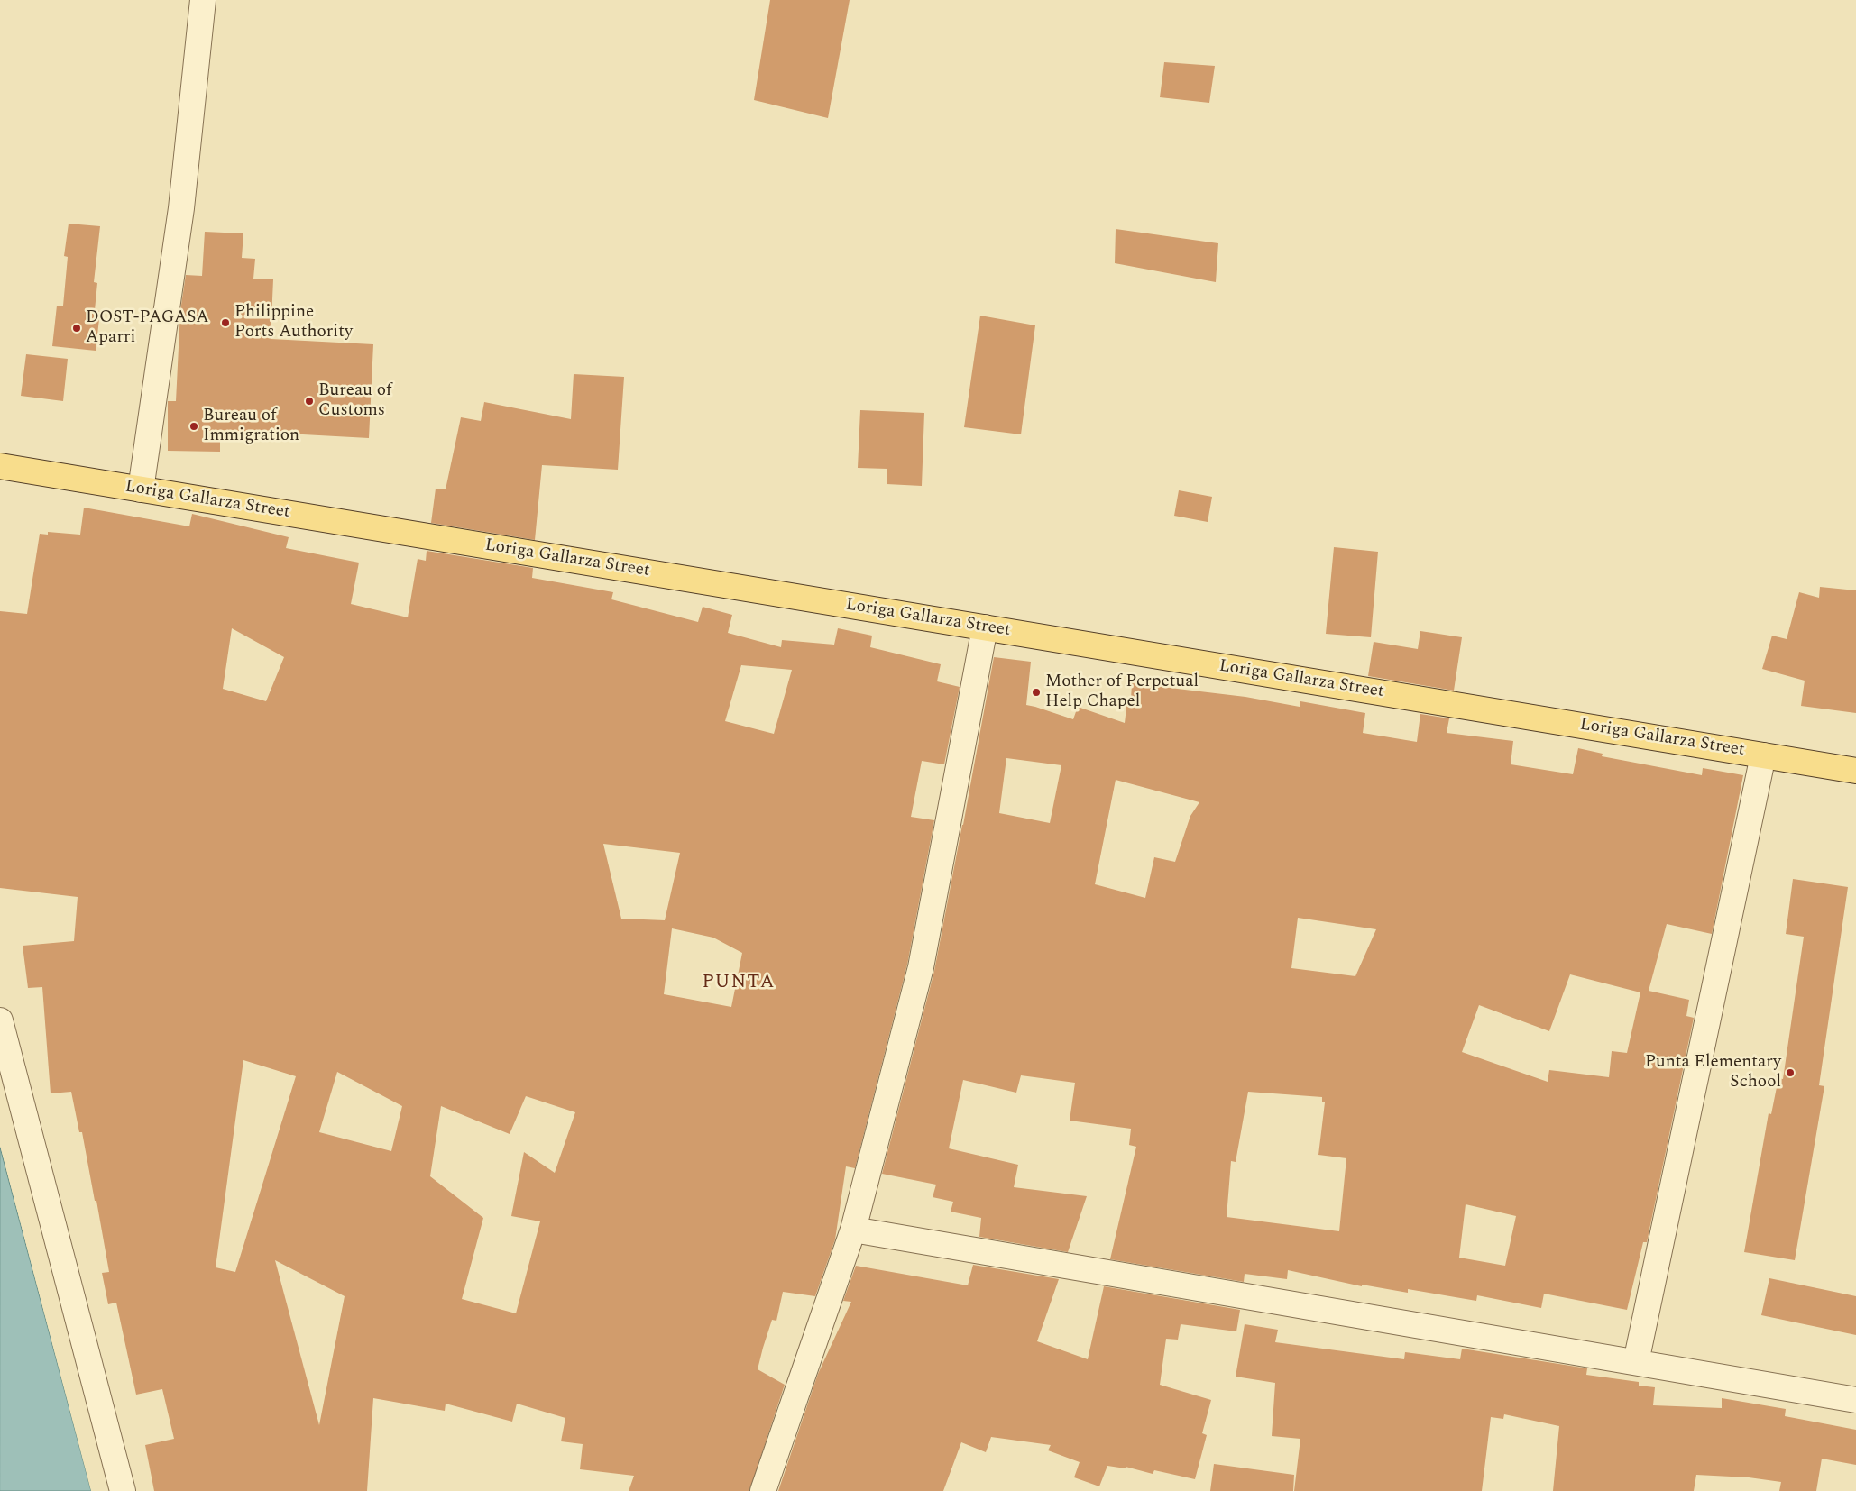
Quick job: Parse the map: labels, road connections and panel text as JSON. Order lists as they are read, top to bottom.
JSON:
{
  "streets": {
    "main road": ["Loriga Gallarza Street"]
  },
  "districts": ["PUNTA"],
  "places": [
    "Philippine Ports Authority",
    "DOST-PAGASA Aparri",
    "Bureau of Customs",
    "Bureau of Immigration",
    "Mother of Perpetual Help Chapel",
    "Punta Elementary School"
  ]
}
